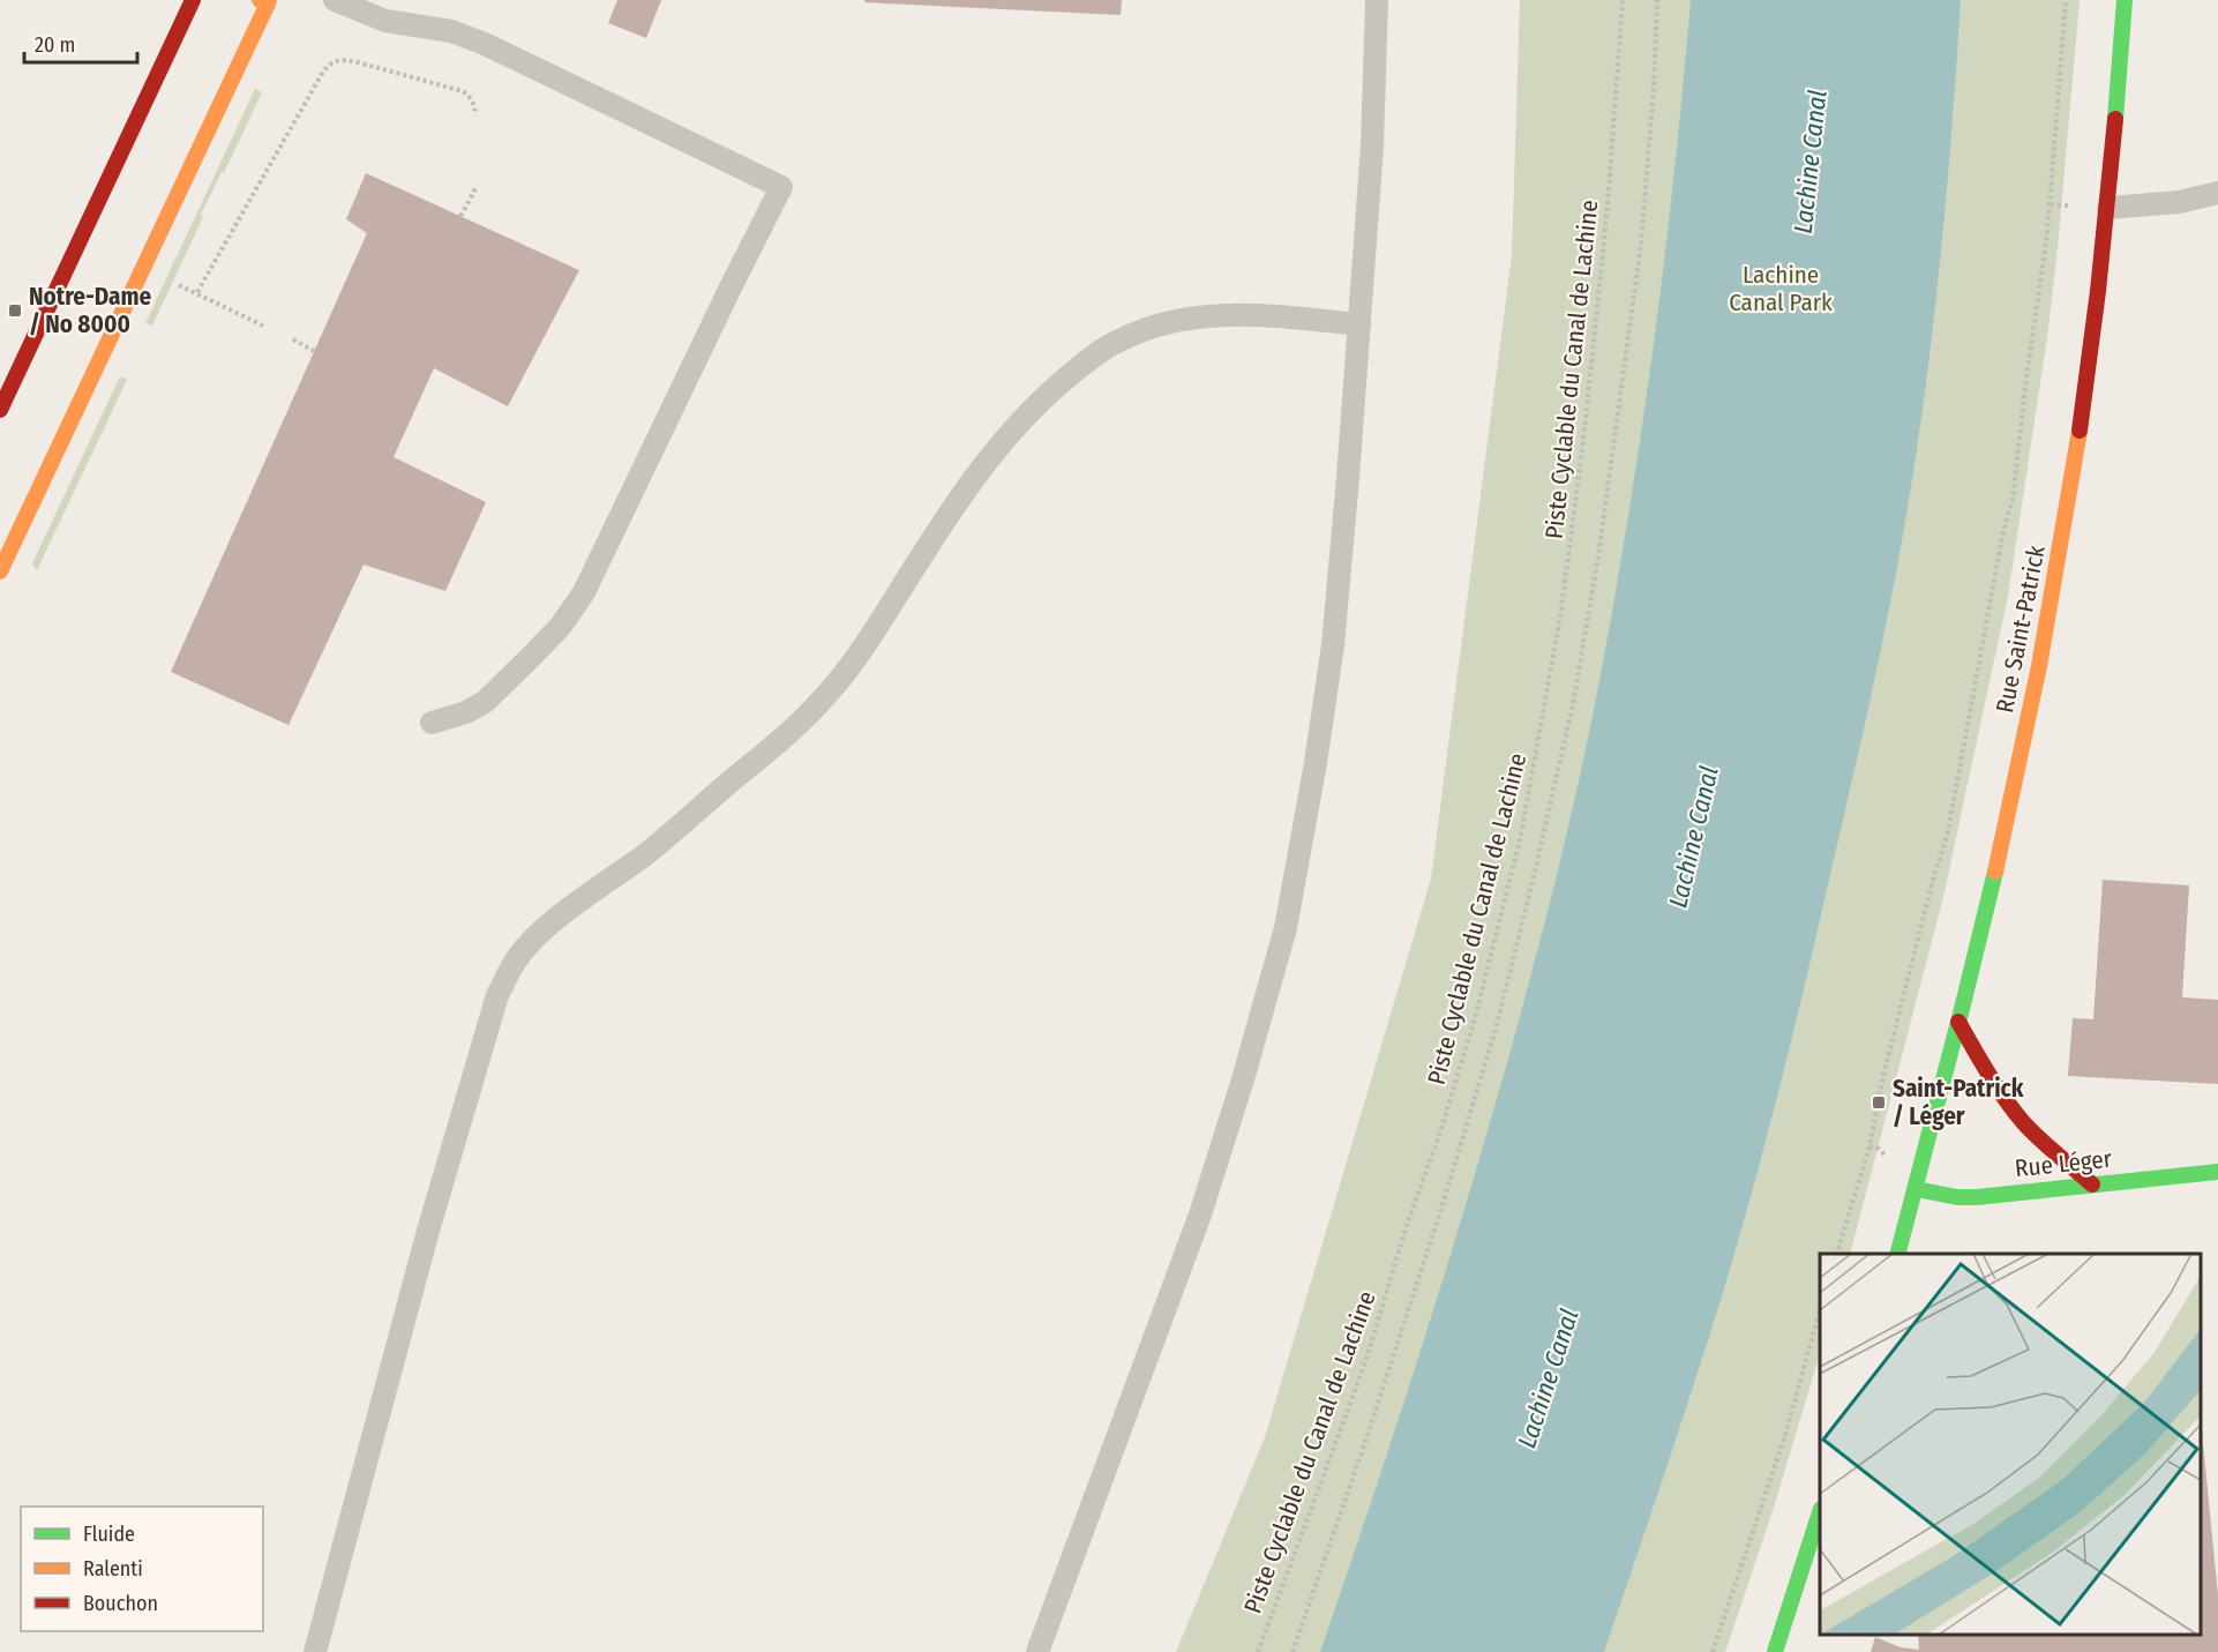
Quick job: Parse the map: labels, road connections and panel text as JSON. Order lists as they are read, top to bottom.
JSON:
{
  "streets": {
    "main road": ["Rue Saint-Patrick", "Rue Léger"],
    "path": ["Piste Cyclable du Canal de Lachine"]
  },
  "crossings": [
    ["Rue Saint-Patrick", "Rue Léger"]
  ],
  "water": ["Lachine Canal"],
  "parks": ["Lachine Canal Park"],
  "places": {
    "transit": ["Notre-Dame / No 8000", "Saint-Patrick / Léger"]
  },
  "legend": ["Fluide", "Ralenti", "Bouchon"],
  "scale_bar": "20 m"
}
